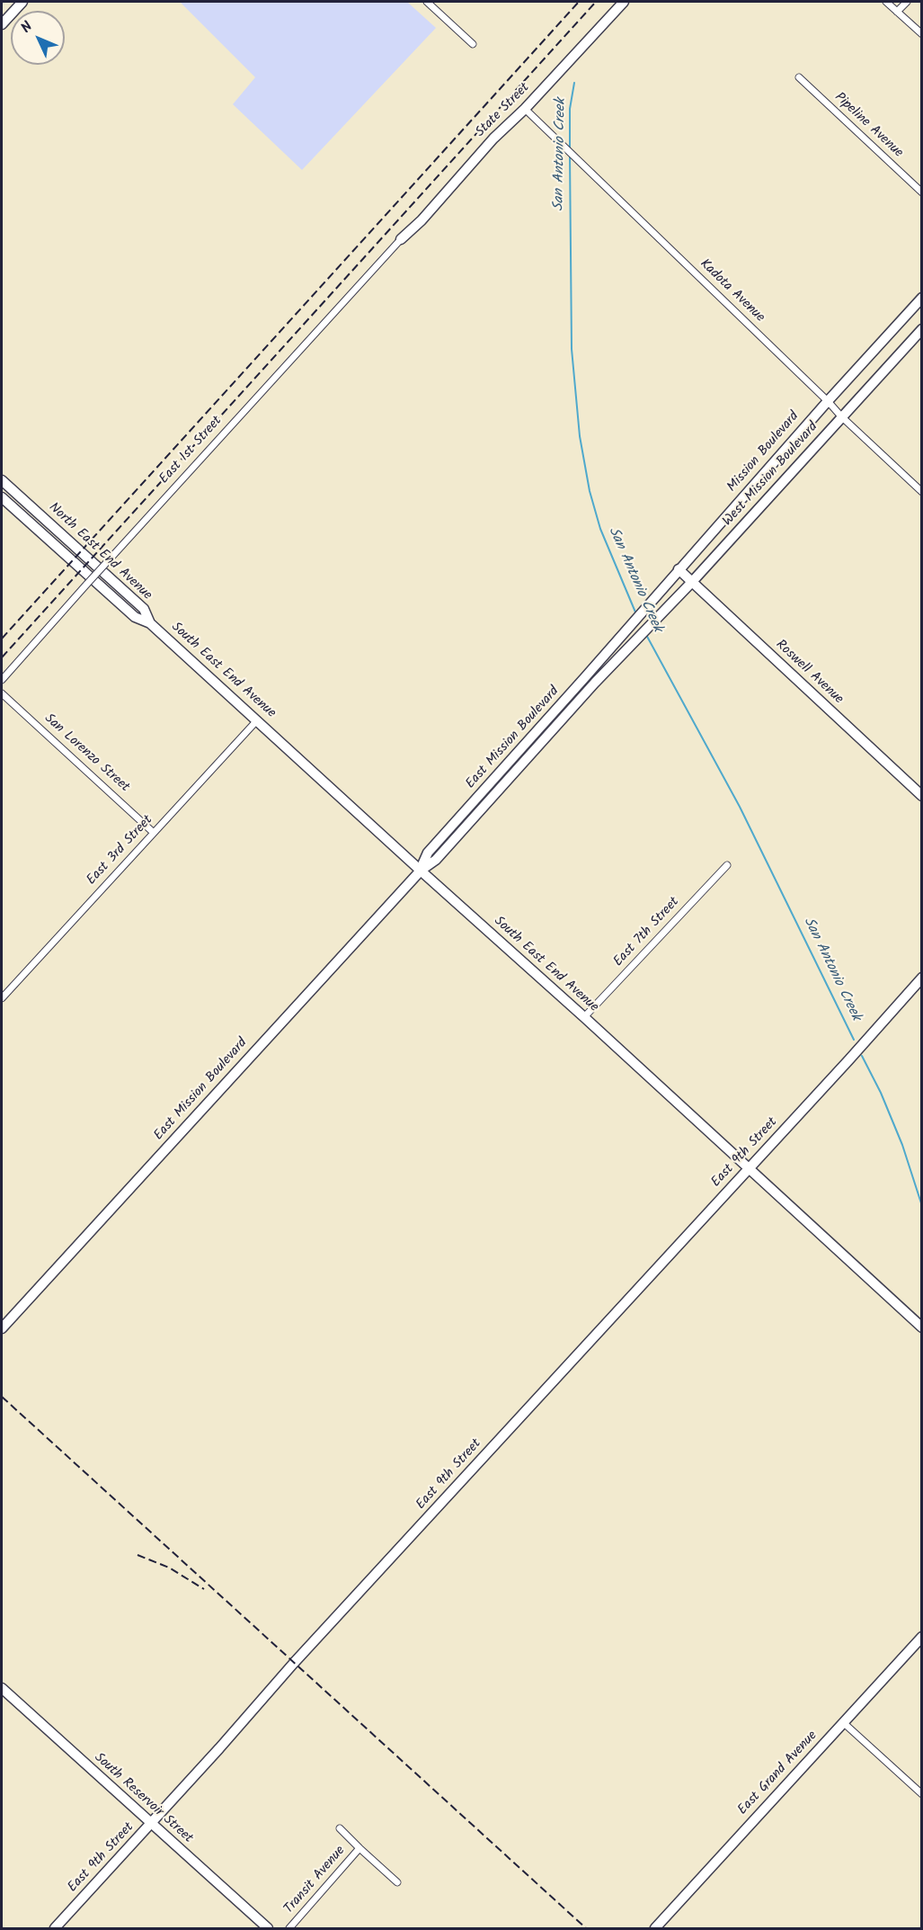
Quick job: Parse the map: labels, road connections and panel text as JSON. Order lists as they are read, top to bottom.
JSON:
{
  "streets": {
    "main road": [
      "State Street",
      "Mission Boulevard",
      "West Mission Boulevard",
      "North East End Avenue",
      "South East End Avenue",
      "Roswell Avenue",
      "East Mission Boulevard",
      "East 9th Street",
      "East Grand Avenue",
      "South Reservoir Street"
    ],
    "street": [
      "Pipeline Avenue",
      "Kadota Avenue",
      "East 1st Street",
      "San Lorenzo Street",
      "East 3rd Street",
      "East 7th Street",
      "Transit Avenue"
    ]
  },
  "crossings": [
    ["State Street", "Kadota Avenue"],
    ["State Street", "East 1st Street"],
    ["Kadota Avenue", "Mission Boulevard"],
    ["Kadota Avenue", "West Mission Boulevard"],
    ["Mission Boulevard", "Roswell Avenue"],
    ["Mission Boulevard", "East Mission Boulevard"],
    ["West Mission Boulevard", "Roswell Avenue"],
    ["West Mission Boulevard", "East Mission Boulevard"],
    ["North East End Avenue", "South East End Avenue"],
    ["South East End Avenue", "East Mission Boulevard"],
    ["South East End Avenue", "East 3rd Street"],
    ["South East End Avenue", "East 7th Street"],
    ["South East End Avenue", "East 9th Street"],
    ["San Lorenzo Street", "East 3rd Street"],
    ["East 9th Street", "South Reservoir Street"]
  ],
  "water": ["San Antonio Creek"],
  "north": "top left"
}
